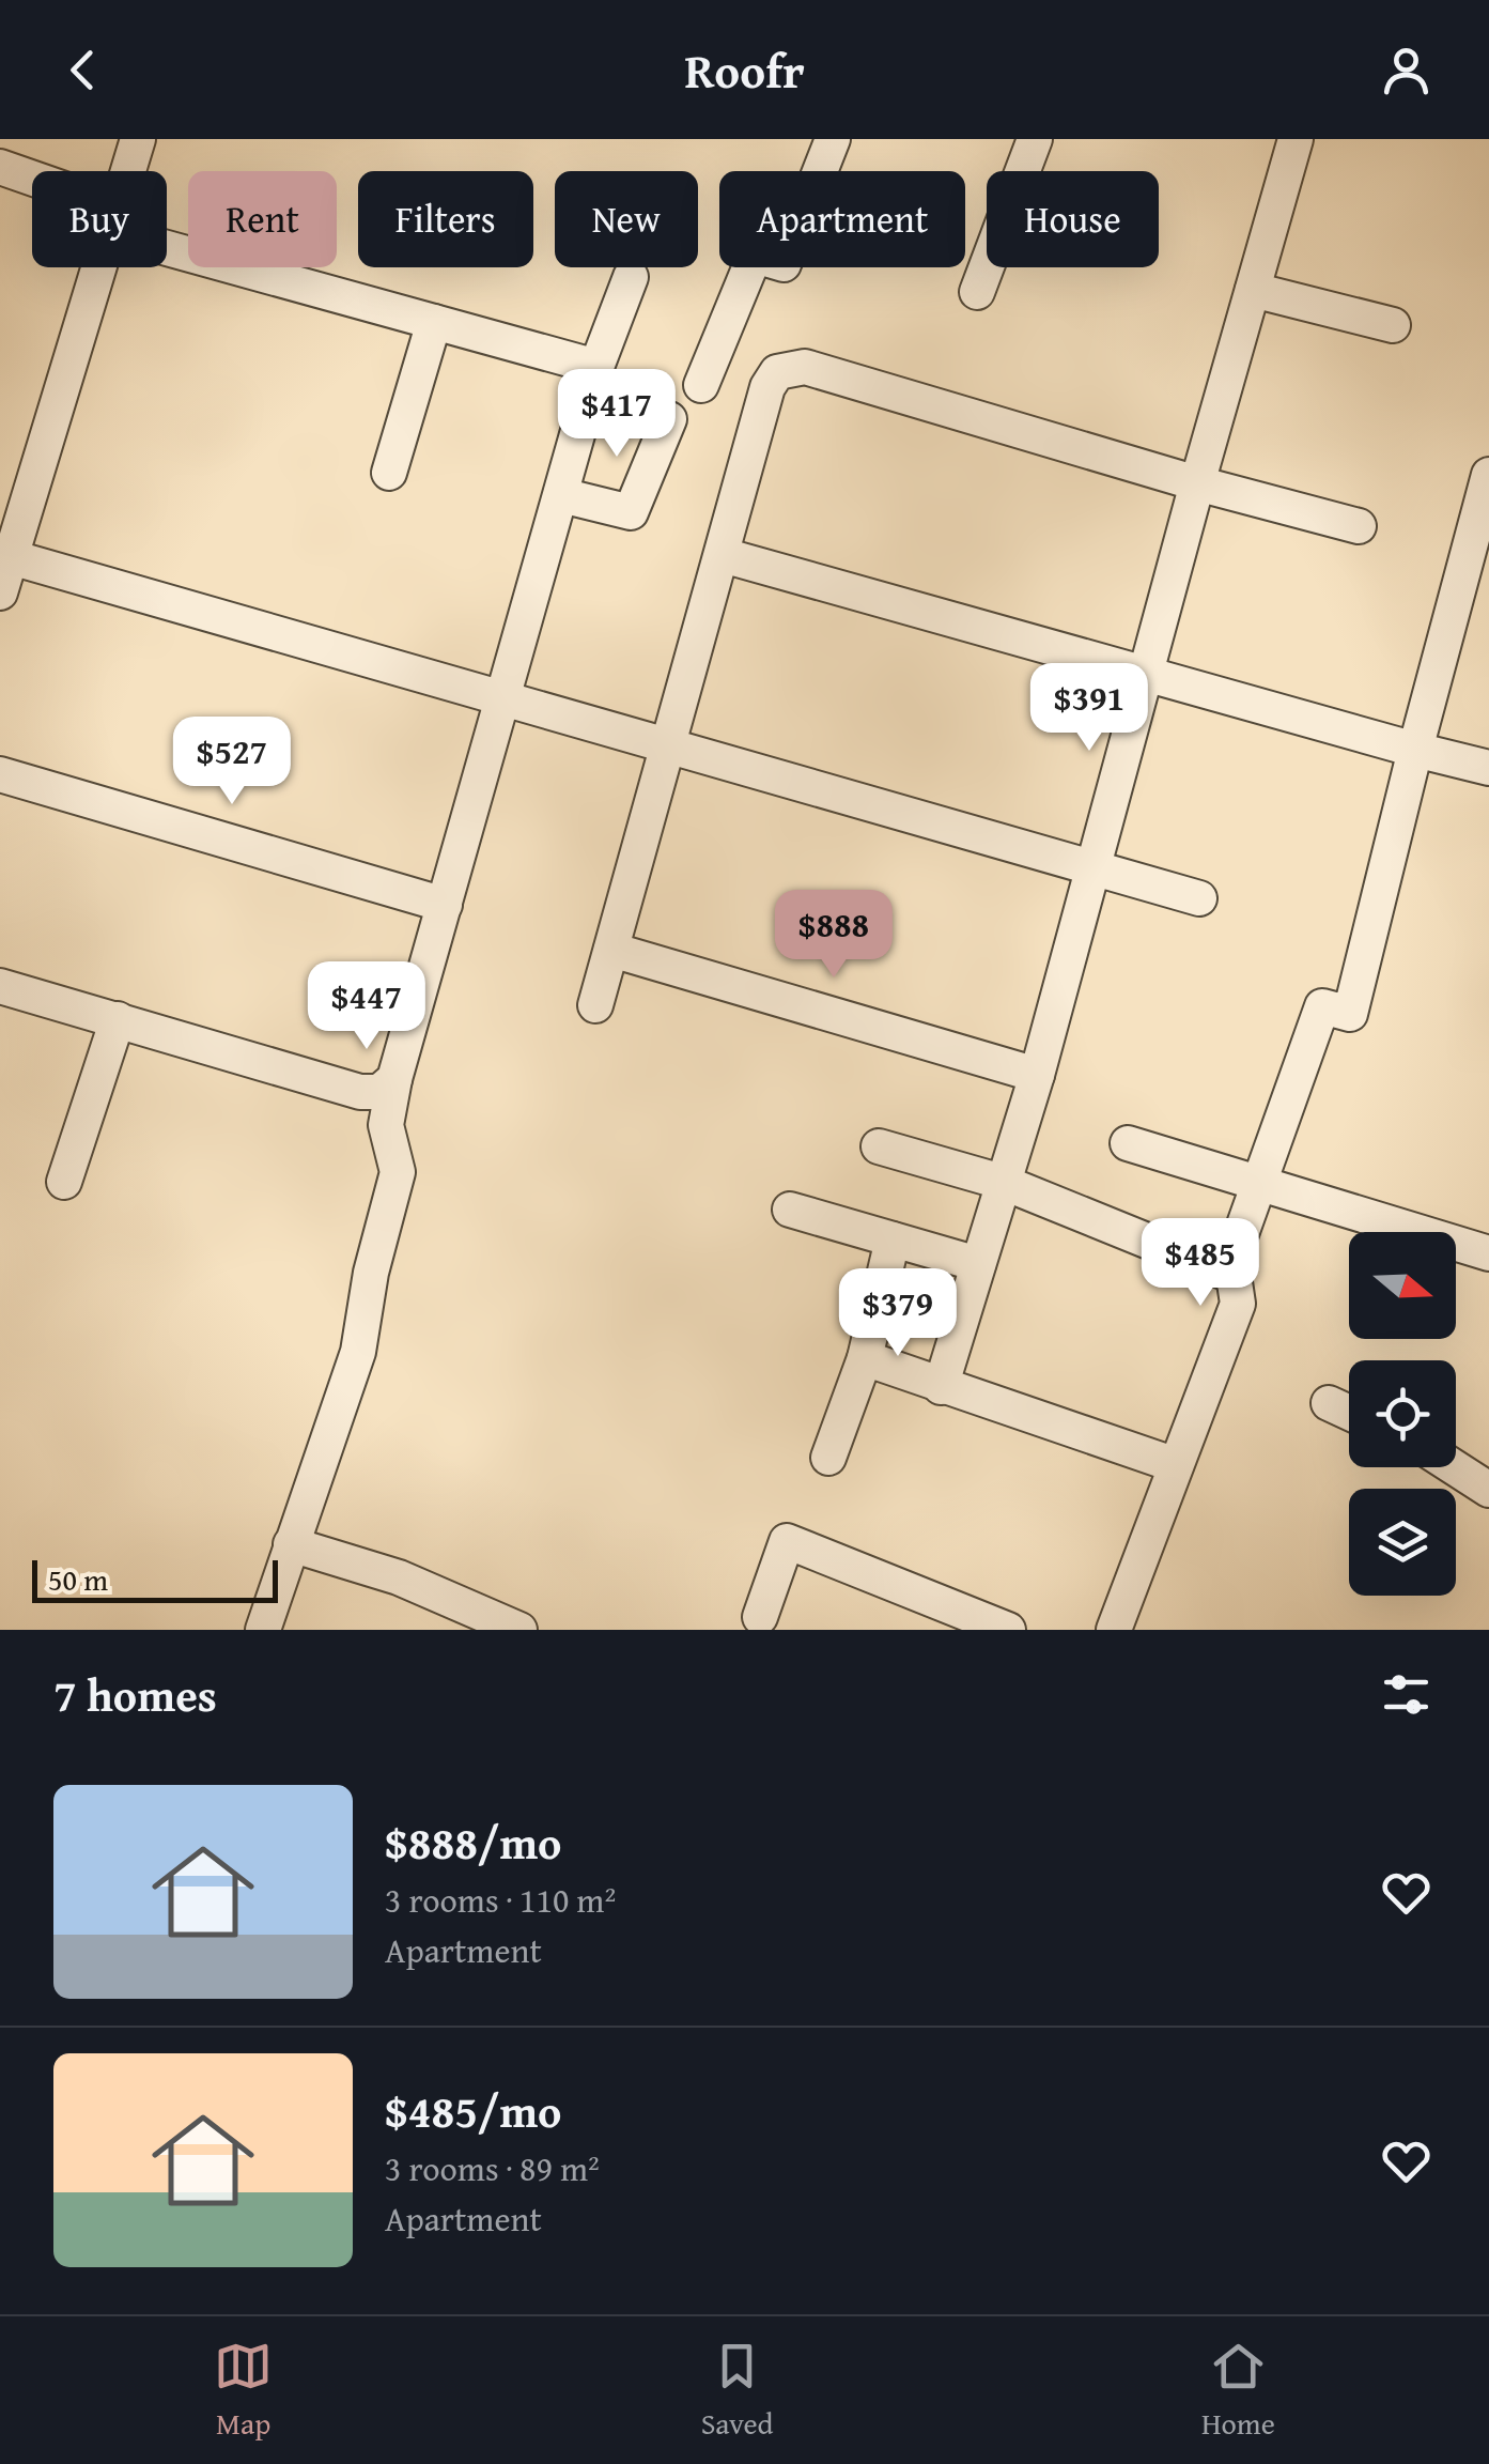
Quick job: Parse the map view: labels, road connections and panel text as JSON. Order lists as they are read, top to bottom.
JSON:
{
  "scale_bar": "50 m",
  "north": "right",
  "page": {
    "header": "Roofr",
    "chip": [
      "Buy",
      "Rent",
      "Filters",
      "New",
      "Apartment",
      "House"
    ],
    "price": [
      "$417",
      "$391",
      "$527",
      "$888",
      "$447",
      "$485",
      "$379"
    ],
    "scale": "50 m",
    "heading": "7 homes",
    "list": [
      {
        "name": "$888/mo",
        "note": "3 rooms · 110 m² · Apartment"
      },
      {
        "name": "$485/mo",
        "note": "3 rooms · 89 m² · Apartment"
      }
    ],
    "tabs": ["Map", "Saved", "Home"]
  }
}
